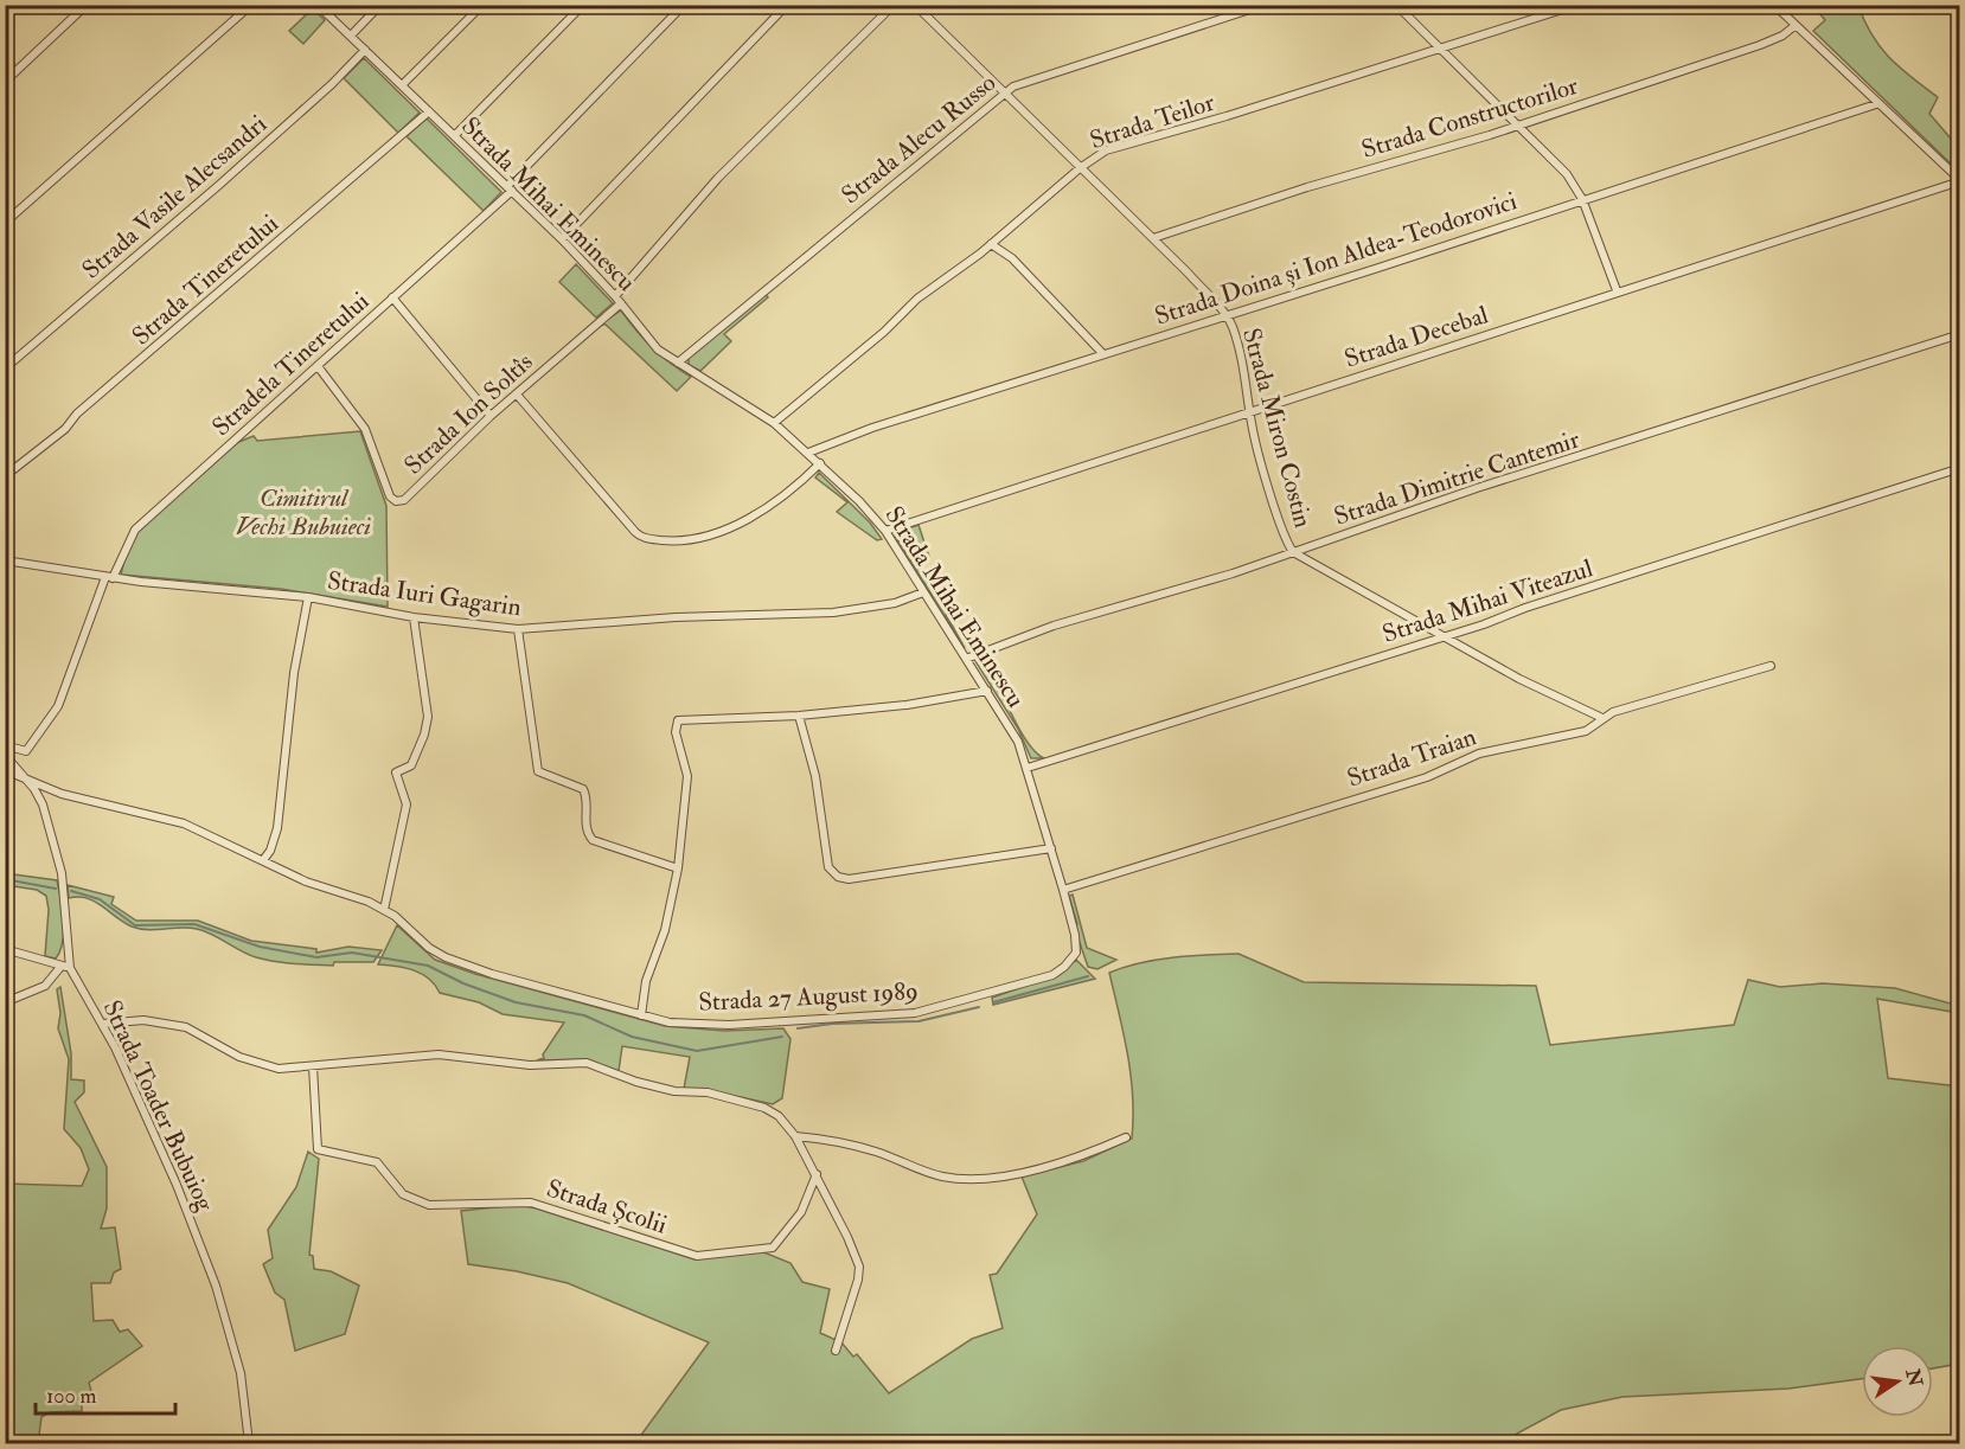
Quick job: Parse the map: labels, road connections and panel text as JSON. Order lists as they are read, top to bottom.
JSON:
{
  "streets": {
    "street": [
      "Strada Constructorilor",
      "Strada Teilor",
      "Strada Alecu Russo",
      "Strada Vasile Alecsandri",
      "Strada Mihai Eminescu",
      "Strada Doina și Ion Aldea-Teodorovici",
      "Strada Tineretului",
      "Strada Decebal",
      "Stradela Tineretului",
      "Strada Ion Soltîs",
      "Strada Miron Costin",
      "Strada Dimitrie Cantemir",
      "Strada Iuri Gagarin",
      "Strada Mihai Viteazul",
      "Strada Traian",
      "Strada 27 August 1989",
      "Strada Toader Bubuiog",
      "Strada Școlii"
    ]
  },
  "crossings": [
    ["Strada Constructorilor", "Strada Miron Costin"],
    ["Strada Teilor", "Strada Mihai Eminescu"],
    ["Strada Teilor", "Strada Miron Costin"],
    ["Strada Alecu Russo", "Strada Mihai Eminescu"],
    ["Strada Alecu Russo", "Strada Miron Costin"],
    ["Strada Vasile Alecsandri", "Strada Mihai Eminescu"],
    ["Strada Mihai Eminescu", "Strada Doina și Ion Aldea-Teodorovici"],
    ["Strada Mihai Eminescu", "Strada Tineretului"],
    ["Strada Mihai Eminescu", "Strada Decebal"],
    ["Strada Mihai Eminescu", "Stradela Tineretului"],
    ["Strada Mihai Eminescu", "Strada Ion Soltîs"],
    ["Strada Mihai Eminescu", "Strada Dimitrie Cantemir"],
    ["Strada Mihai Eminescu", "Strada Iuri Gagarin"],
    ["Strada Mihai Eminescu", "Strada Mihai Viteazul"],
    ["Strada Mihai Eminescu", "Strada Traian"],
    ["Strada Mihai Eminescu", "Strada 27 August 1989"],
    ["Strada Doina și Ion Aldea-Teodorovici", "Strada Miron Costin"],
    ["Strada Decebal", "Strada Miron Costin"],
    ["Stradela Tineretului", "Strada Ion Soltîs"],
    ["Stradela Tineretului", "Strada Iuri Gagarin"],
    ["Strada Miron Costin", "Strada Dimitrie Cantemir"],
    ["Strada Miron Costin", "Strada Mihai Viteazul"],
    ["Strada Miron Costin", "Strada Traian"],
    ["Strada 27 August 1989", "Strada Toader Bubuiog"]
  ],
  "parks": ["Cimitirul Vechi Bubuieci"],
  "scale_bar": "100 m",
  "north": "right"
}
